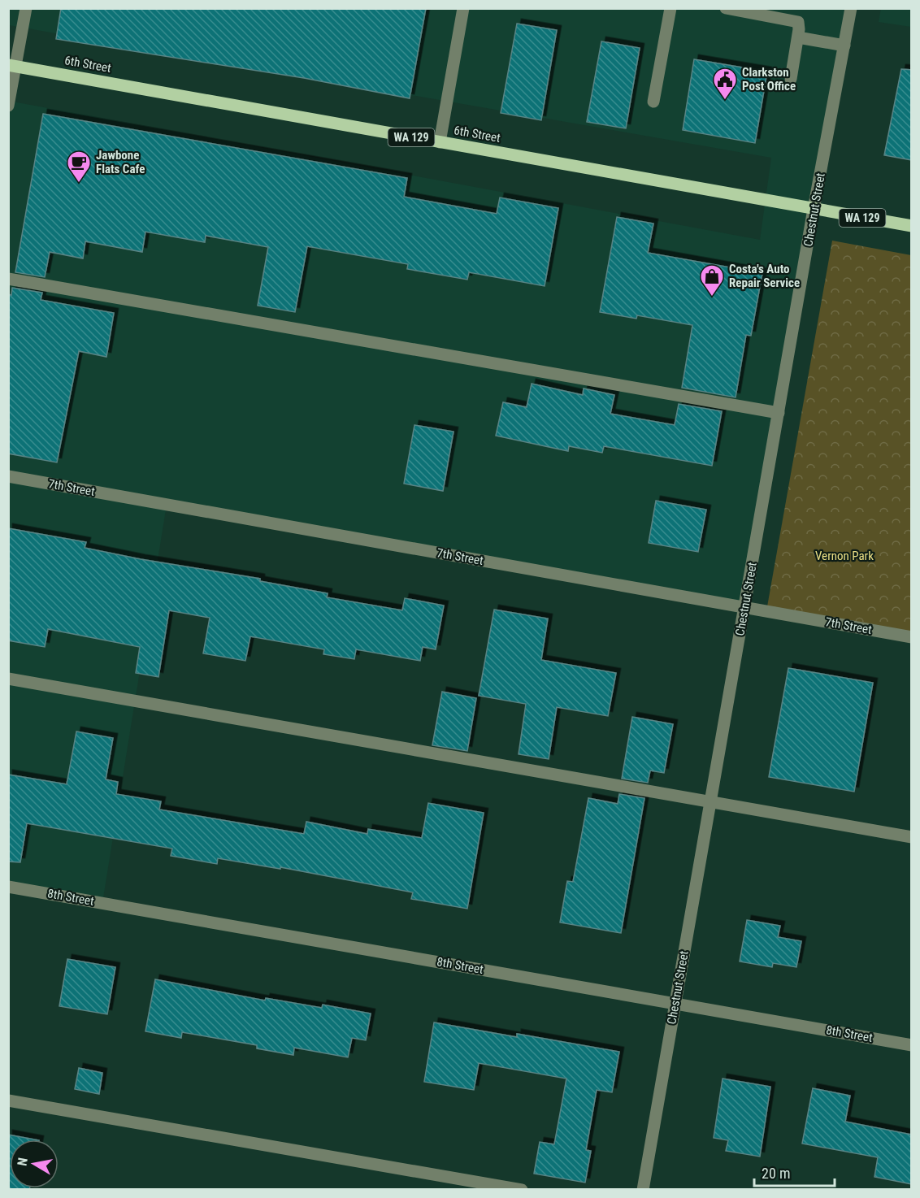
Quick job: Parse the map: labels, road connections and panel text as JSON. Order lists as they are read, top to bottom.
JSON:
{
  "streets": {
    "main road": ["6th Street", "WA 129"],
    "street": ["Chestnut Street", "7th Street", "8th Street"]
  },
  "crossings": [
    ["6th Street", "Chestnut Street"],
    ["Chestnut Street", "7th Street"],
    ["Chestnut Street", "8th Street"]
  ],
  "parks": ["Vernon Park"],
  "places": {
    "public building": ["Clarkston Post Office"],
    "cafe": ["Jawbone Flats Cafe"],
    "shop": ["Costa's Auto Repair Service"]
  },
  "scale_bar": "20 m",
  "north": "left"
}
